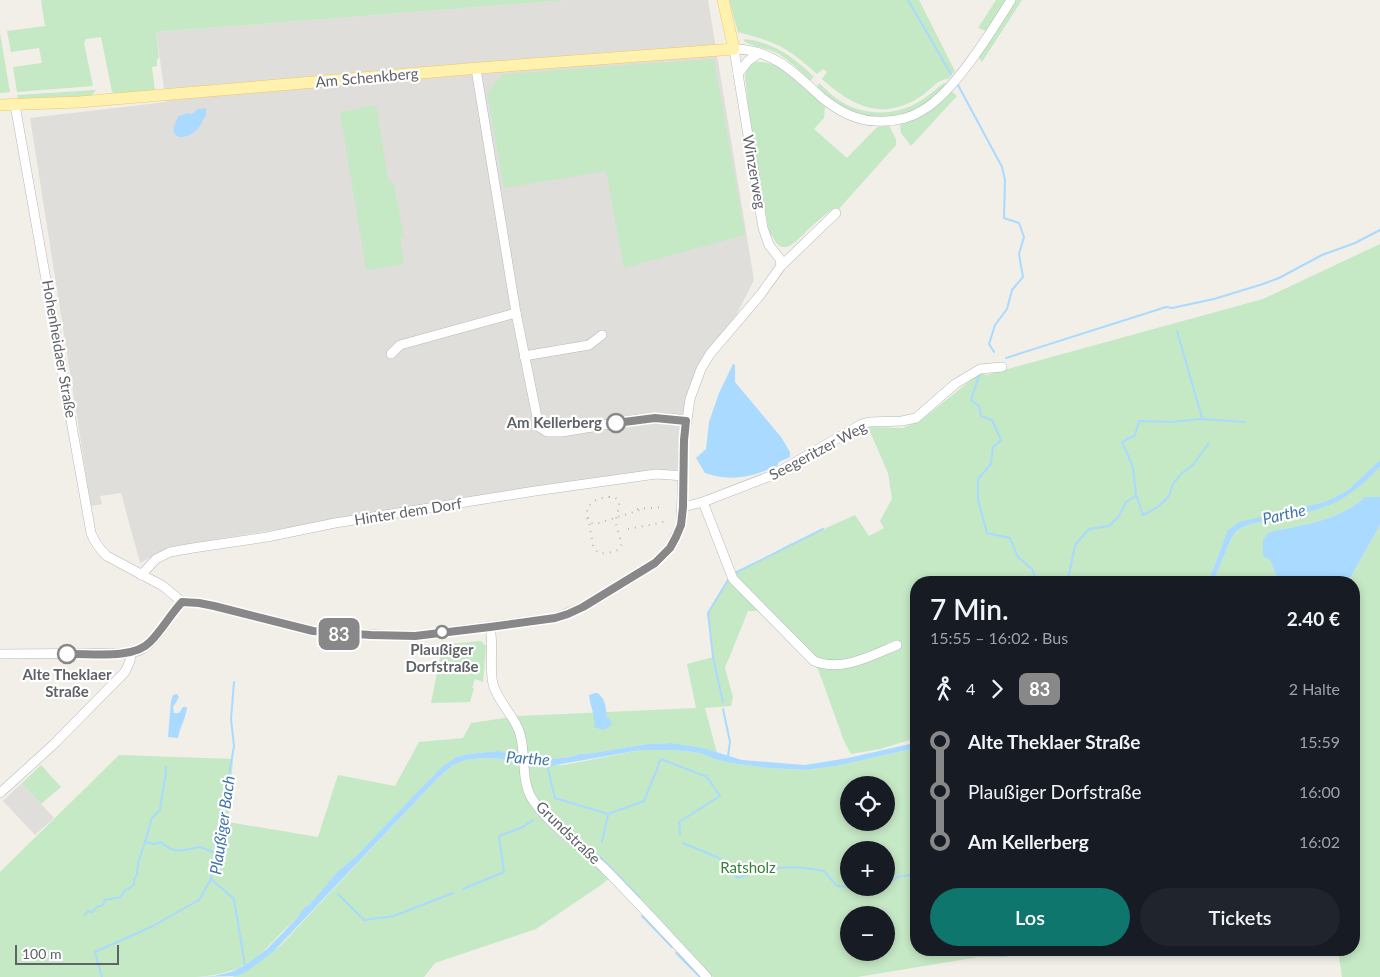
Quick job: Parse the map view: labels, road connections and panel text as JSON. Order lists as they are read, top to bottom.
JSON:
{
  "streets": {
    "main road": ["Am Schenkberg"],
    "street": [
      "Winzerweg",
      "Hohenheidaer Straße",
      "Seegeritzer Weg",
      "Hinter dem Dorf",
      "Grundstraße"
    ]
  },
  "crossings": [
    ["Am Schenkberg", "Winzerweg"],
    ["Am Schenkberg", "Hohenheidaer Straße"],
    ["Hohenheidaer Straße", "Hinter dem Dorf"]
  ],
  "water": ["Parthe", "Plaußiger Bach"],
  "parks": ["Ratsholz"],
  "places": ["Am Kellerberg", "Plaußiger Dorfstraße", "Alte Theklaer Straße"],
  "lines": ["bus line 83"],
  "scale_bar": "100 m",
  "page": {
    "on_map": "83",
    "heading": ["7 Min.", "15:55 – 16:02 · Bus", "2.40 €"],
    "legs": ["4", "83", "2 Halte"],
    "list": [
      {
        "name": "Alte Theklaer Straße",
        "value": "15:59"
      },
      {
        "name": "Plaußiger Dorfstraße",
        "value": "16:00"
      },
      {
        "name": "Am Kellerberg",
        "value": "16:02"
      }
    ],
    "map_buttons": ["+", "−"],
    "buttons": ["Los", "Tickets"],
    "scale": "100 m"
  }
}
